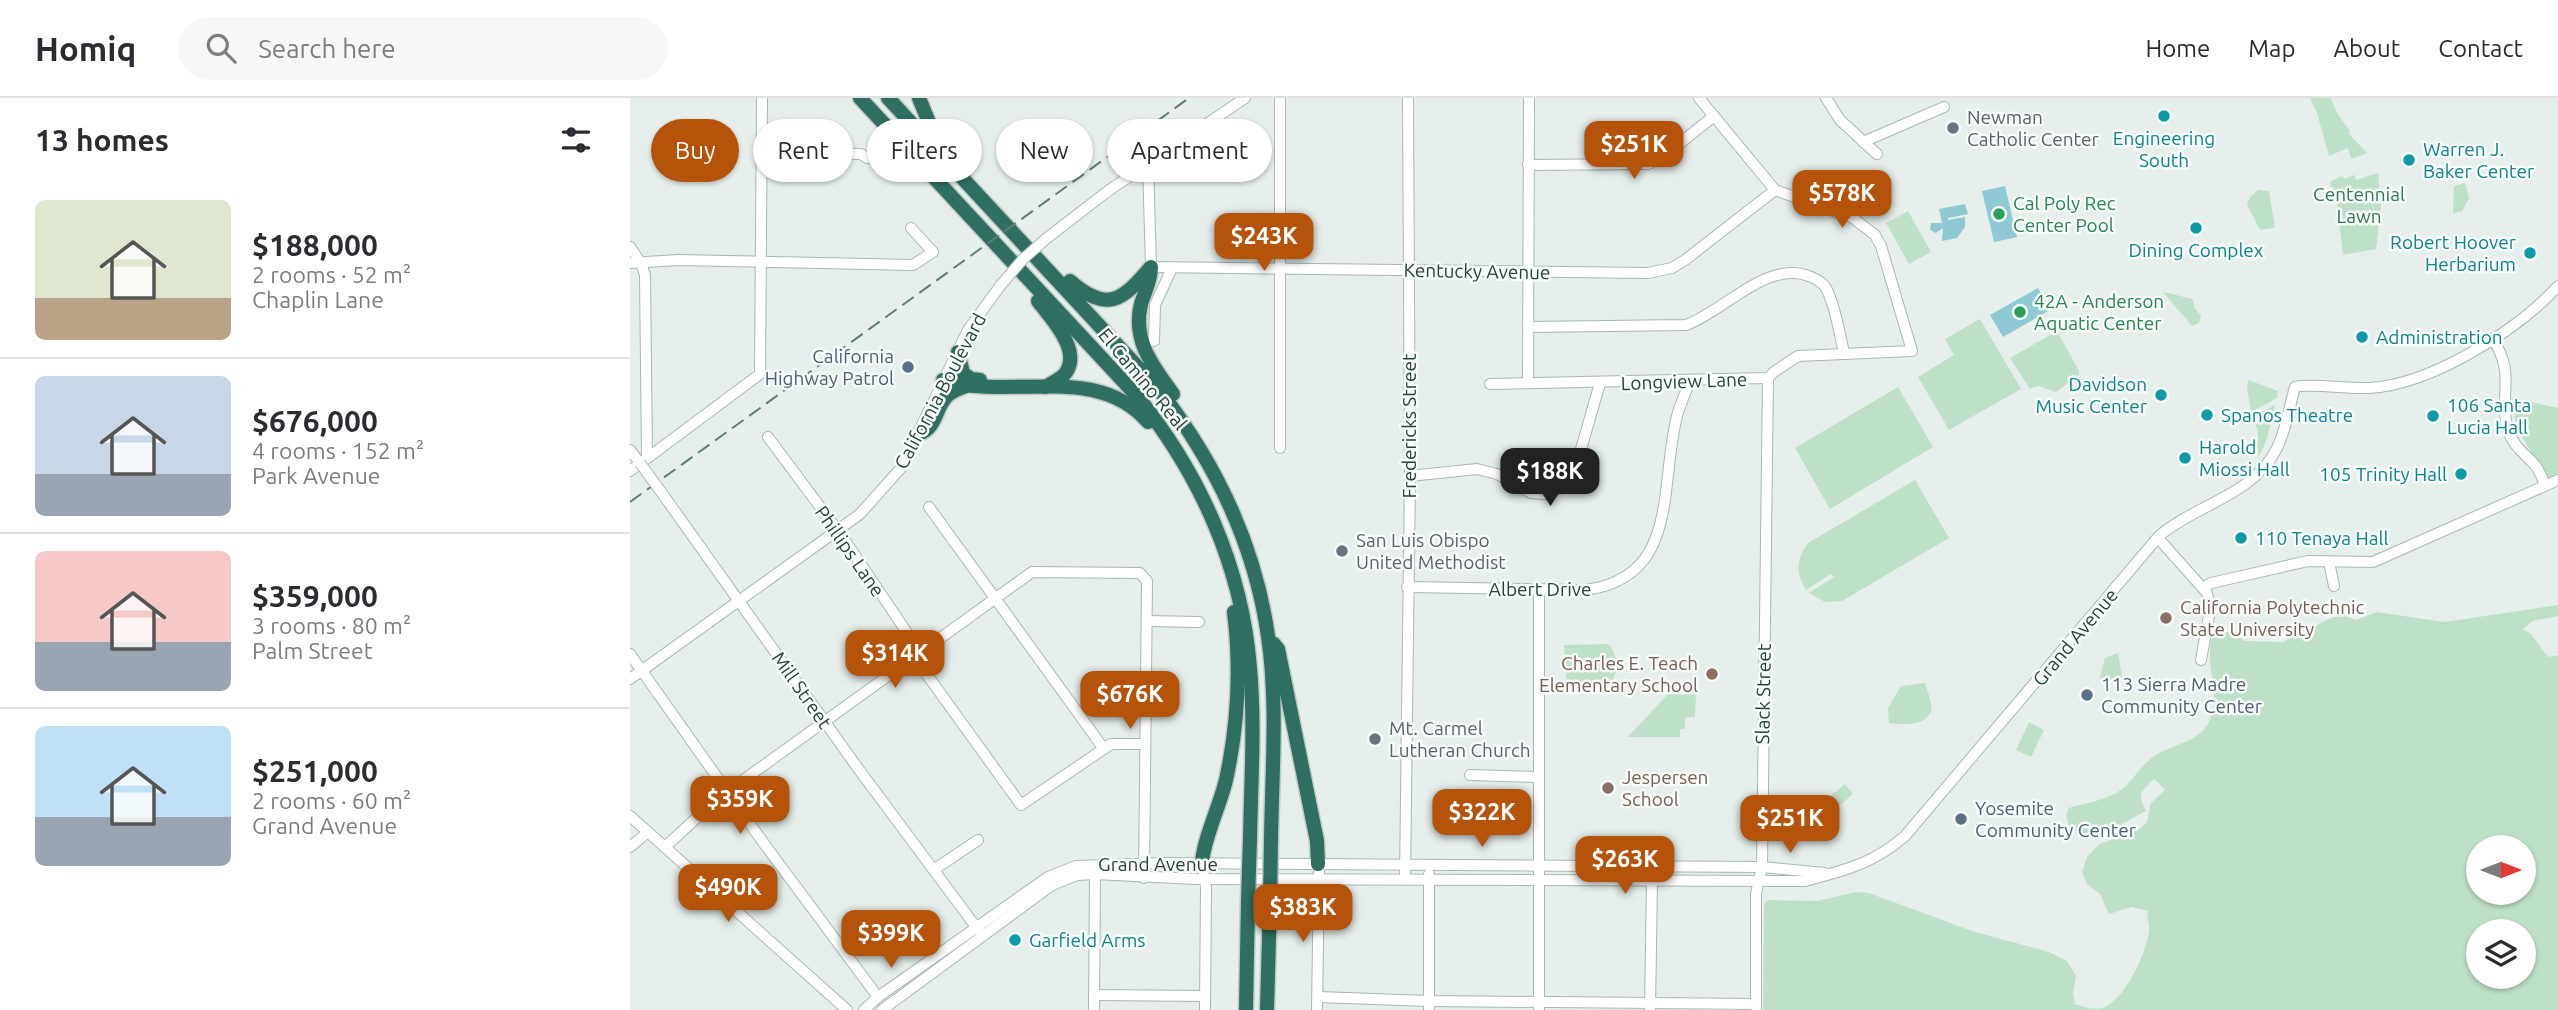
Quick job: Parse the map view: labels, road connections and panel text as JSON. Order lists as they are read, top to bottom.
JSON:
{
  "streets": {
    "highway": ["El Camino Real"],
    "street": [
      "Kentucky Avenue",
      "Longview Lane",
      "California Boulevard",
      "Fredericks Street",
      "Phillips Lane",
      "Albert Drive",
      "Grand Avenue",
      "Mill Street",
      "Slack Street"
    ]
  },
  "crossings": [
    ["Kentucky Avenue", "Longview Lane"],
    ["Kentucky Avenue", "Fredericks Street"],
    ["Longview Lane", "Albert Drive"],
    ["Longview Lane", "Slack Street"],
    ["California Boulevard", "Phillips Lane"],
    ["California Boulevard", "Mill Street"],
    ["Fredericks Street", "Albert Drive"],
    ["Fredericks Street", "Grand Avenue"],
    ["Grand Avenue", "Mill Street"],
    ["Grand Avenue", "Slack Street"]
  ],
  "parks": ["Centennial Lawn"],
  "places": [
    "Engineering South",
    "Newman Catholic Center",
    "Warren J. Baker Center",
    "Cal Poly Rec Center Pool",
    "Dining Complex",
    "Robert Hoover Herbarium",
    "42A - Anderson Aquatic Center",
    "Administration",
    "California Highway Patrol",
    "Davidson Music Center",
    "Spanos Theatre",
    "106 Santa Lucia Hall",
    "Harold Miossi Hall",
    "105 Trinity Hall",
    "110 Tenaya Hall",
    "San Luis Obispo United Methodist",
    "California Polytechnic State University",
    "Charles E. Teach Elementary School",
    "113 Sierra Madre Community Center",
    "Mt. Carmel Lutheran Church",
    "Jespersen School",
    "Yosemite Community Center",
    "Garfield Arms"
  ],
  "north": "right",
  "page": {
    "header": "Homiq",
    "search": "Search here",
    "nav": [
      "Home",
      "Map",
      "About",
      "Contact"
    ],
    "heading": "13 homes",
    "chip": [
      "Buy",
      "Rent",
      "Filters",
      "New",
      "Apartment"
    ],
    "price": [
      "$251K",
      "$578K",
      "$243K",
      "$188K",
      "$314K",
      "$676K",
      "$359K",
      "$322K",
      "$251K",
      "$263K",
      "$490K",
      "$383K",
      "$399K"
    ],
    "list": [
      {
        "name": "$188,000",
        "note": "2 rooms · 52 m² · Chaplin Lane"
      },
      {
        "name": "$676,000",
        "note": "4 rooms · 152 m² · Park Avenue"
      },
      {
        "name": "$359,000",
        "note": "3 rooms · 80 m² · Palm Street"
      },
      {
        "name": "$251,000",
        "note": "2 rooms · 60 m² · Grand Avenue"
      }
    ]
  }
}
